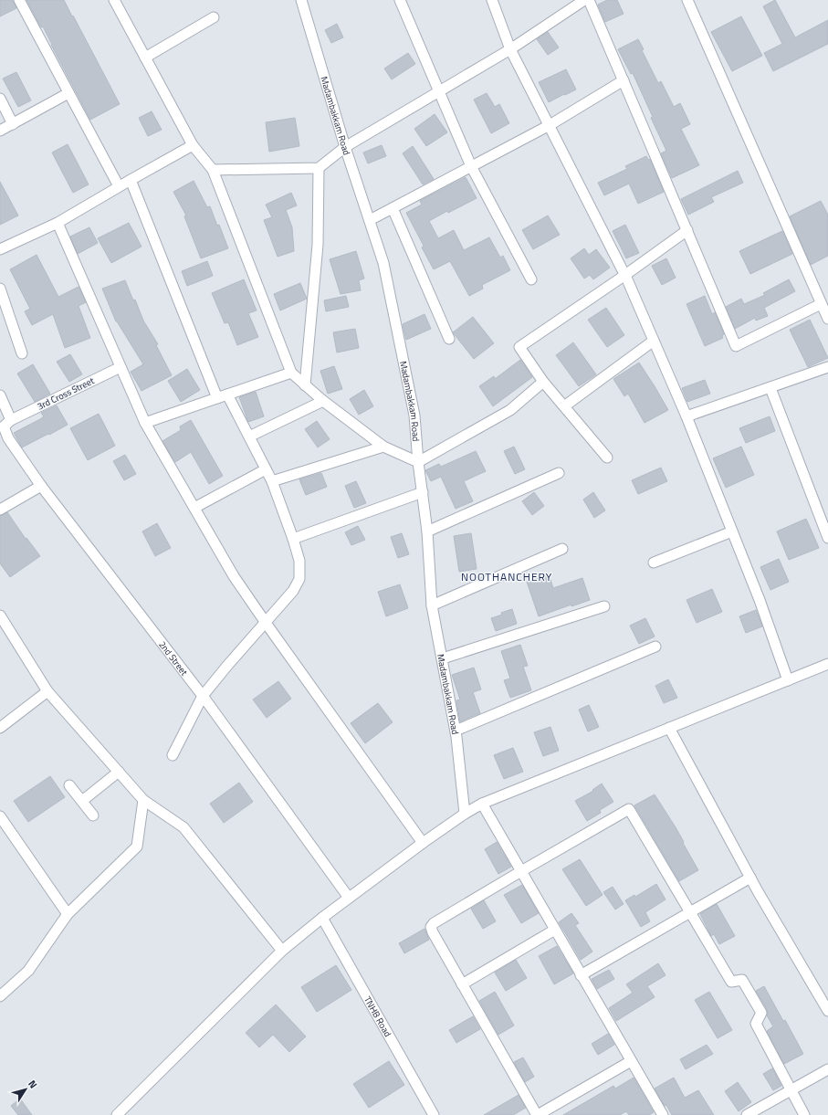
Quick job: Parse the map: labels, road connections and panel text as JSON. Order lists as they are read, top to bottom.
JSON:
{
  "streets": {
    "street": [
      "Madambakkam Road",
      "3rd Cross Street",
      "2nd Street",
      "TNHB Road"
    ]
  },
  "crossings": [
    ["3rd Cross Street", "2nd Street"]
  ],
  "districts": ["NOOTHANCHERY"],
  "north": "top right"
}
